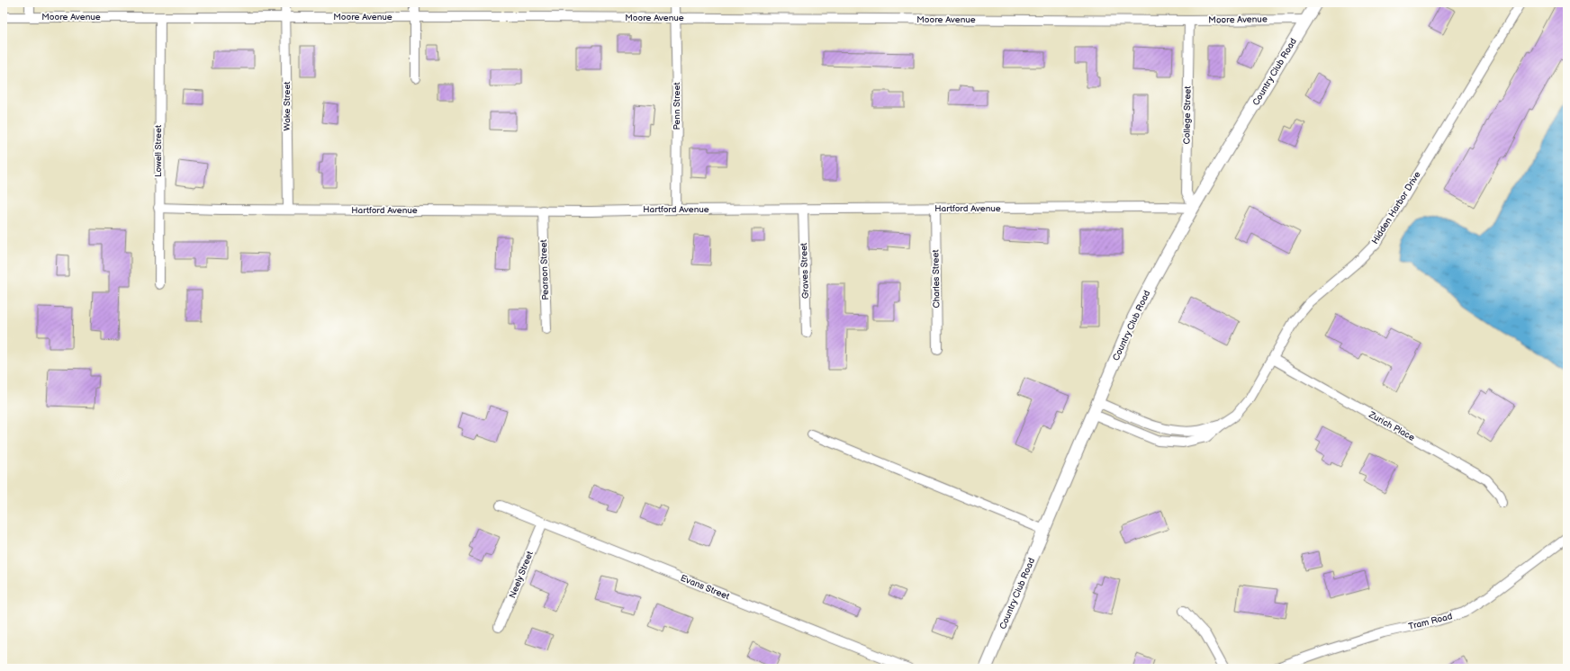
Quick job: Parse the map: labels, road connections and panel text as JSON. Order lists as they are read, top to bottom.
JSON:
{
  "streets": {
    "street": [
      "Moore Avenue",
      "Country Club Road",
      "Wake Street",
      "Penn Street",
      "College Street",
      "Lowell Street",
      "Hidden Harbor Drive",
      "Hartford Avenue",
      "Pearson Street",
      "Graves Street",
      "Charles Street",
      "Zurich Place",
      "Neely Street",
      "Evans Street",
      "Tram Road"
    ]
  },
  "crossings": [
    ["Moore Avenue", "Country Club Road"],
    ["Moore Avenue", "Wake Street"],
    ["Moore Avenue", "Penn Street"],
    ["Moore Avenue", "College Street"],
    ["Moore Avenue", "Lowell Street"],
    ["Country Club Road", "College Street"],
    ["Country Club Road", "Hidden Harbor Drive"],
    ["Country Club Road", "Hartford Avenue"],
    ["Wake Street", "Hartford Avenue"],
    ["Penn Street", "Hartford Avenue"],
    ["College Street", "Hartford Avenue"],
    ["Lowell Street", "Hartford Avenue"],
    ["Hidden Harbor Drive", "Zurich Place"],
    ["Hartford Avenue", "Pearson Street"],
    ["Hartford Avenue", "Graves Street"],
    ["Hartford Avenue", "Charles Street"],
    ["Neely Street", "Evans Street"]
  ]
}
